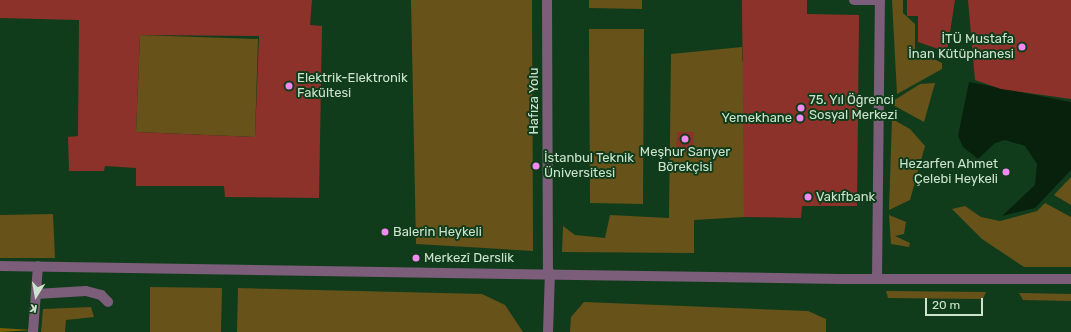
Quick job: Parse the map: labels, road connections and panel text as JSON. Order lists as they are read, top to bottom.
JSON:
{
  "streets": {
    "street": ["Hafıza Yolu"]
  },
  "places": [
    "İTÜ Mustafa İnan Kütüphanesi",
    "Elektrik-Elektronik Fakültesi",
    "75. Yıl Öğrenci Sosyal Merkezi",
    "Yemekhane",
    "Meşhur Sarıyer Börekçisi",
    "İstanbul Teknik Üniversitesi",
    "Hezarfen Ahmet Çelebi Heykeli",
    "Vakıfbank",
    "Balerin Heykeli",
    "Merkezî Derslik"
  ],
  "scale_bar": "20 m",
  "north": "bottom"
}
